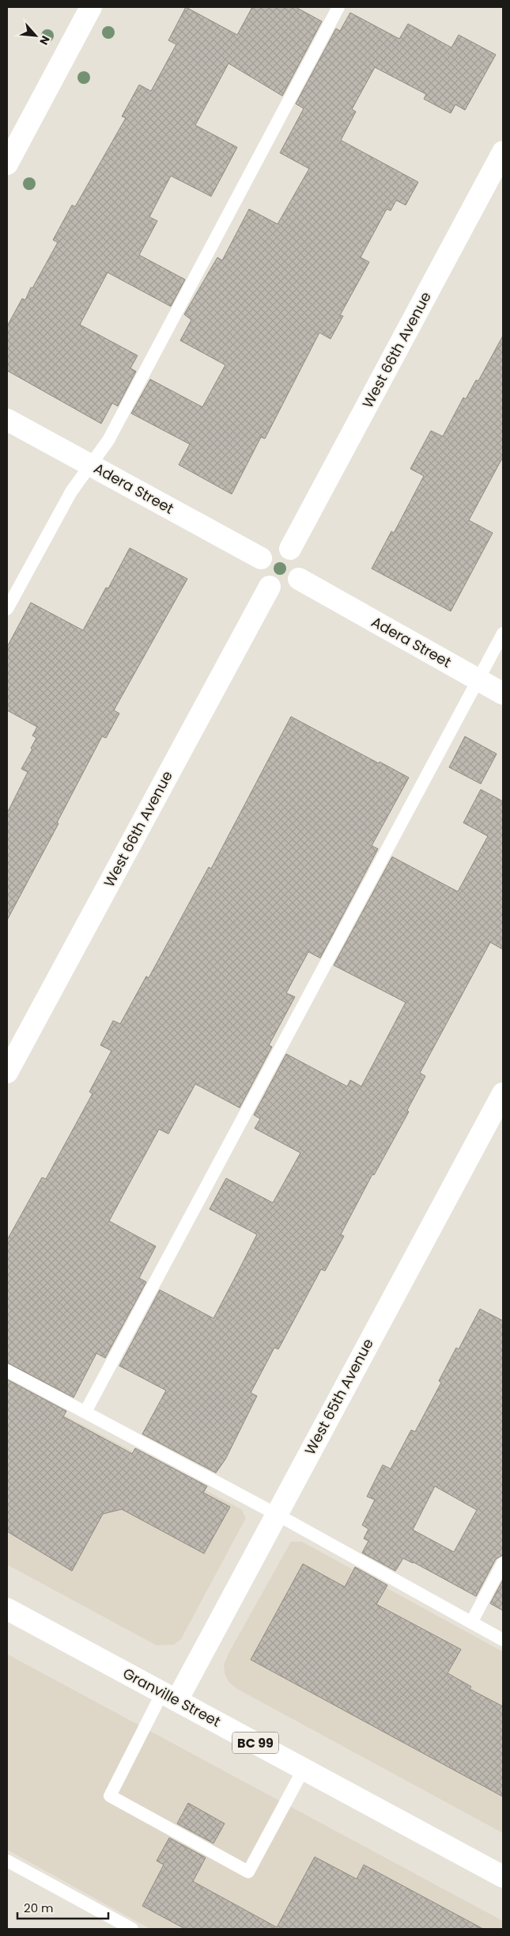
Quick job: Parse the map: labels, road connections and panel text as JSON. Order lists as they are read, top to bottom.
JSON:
{
  "streets": {
    "main road": [
      "West 66th Avenue",
      "Adera Street",
      "West 65th Avenue",
      "Granville Street",
      "BC 99"
    ]
  },
  "crossings": [
    ["West 66th Avenue", "Adera Street"],
    ["West 65th Avenue", "Granville Street"]
  ],
  "scale_bar": "20 m",
  "north": "bottom right"
}
